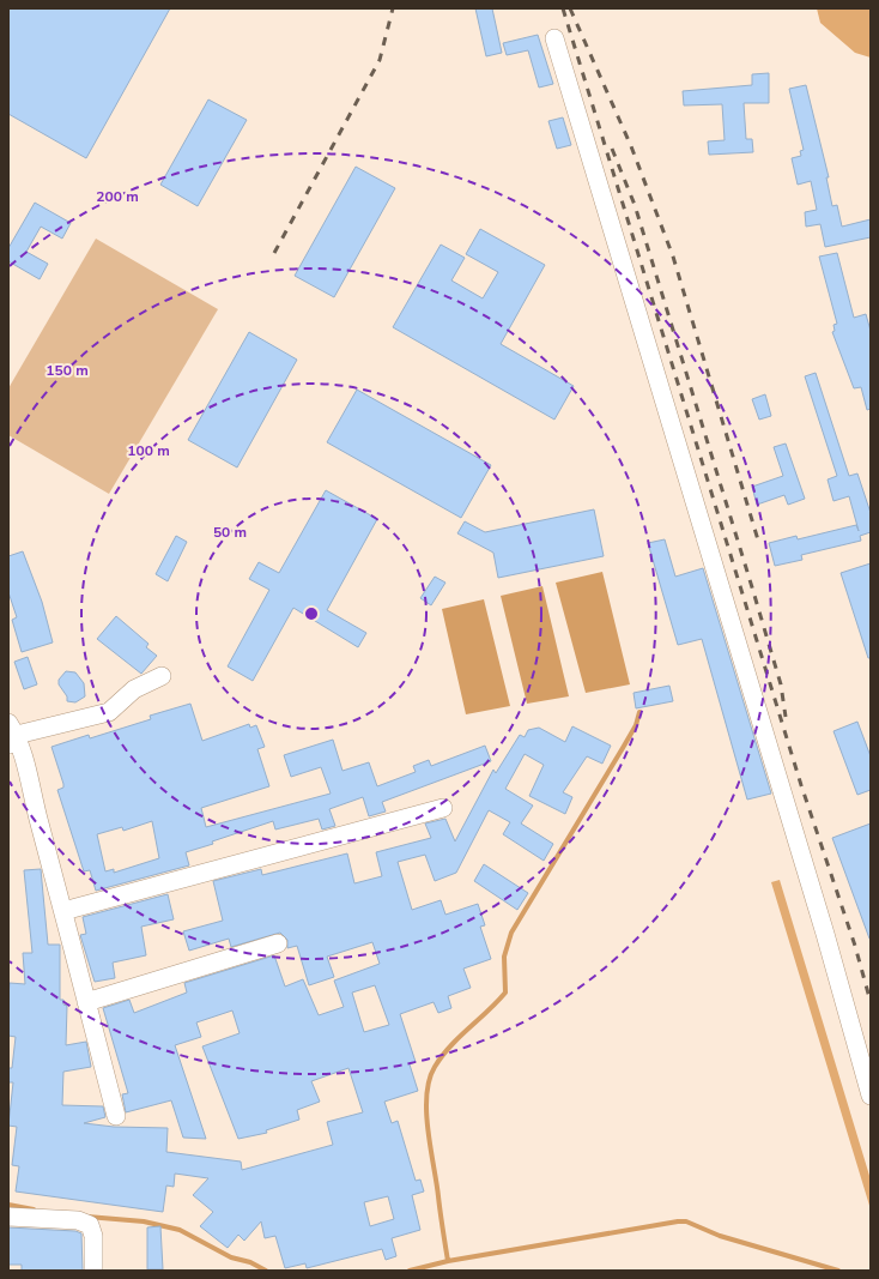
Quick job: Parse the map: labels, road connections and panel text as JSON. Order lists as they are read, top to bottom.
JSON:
{
  "rings": [
    "200 m",
    "150 m",
    "100 m",
    "50 m"
  ]
}
